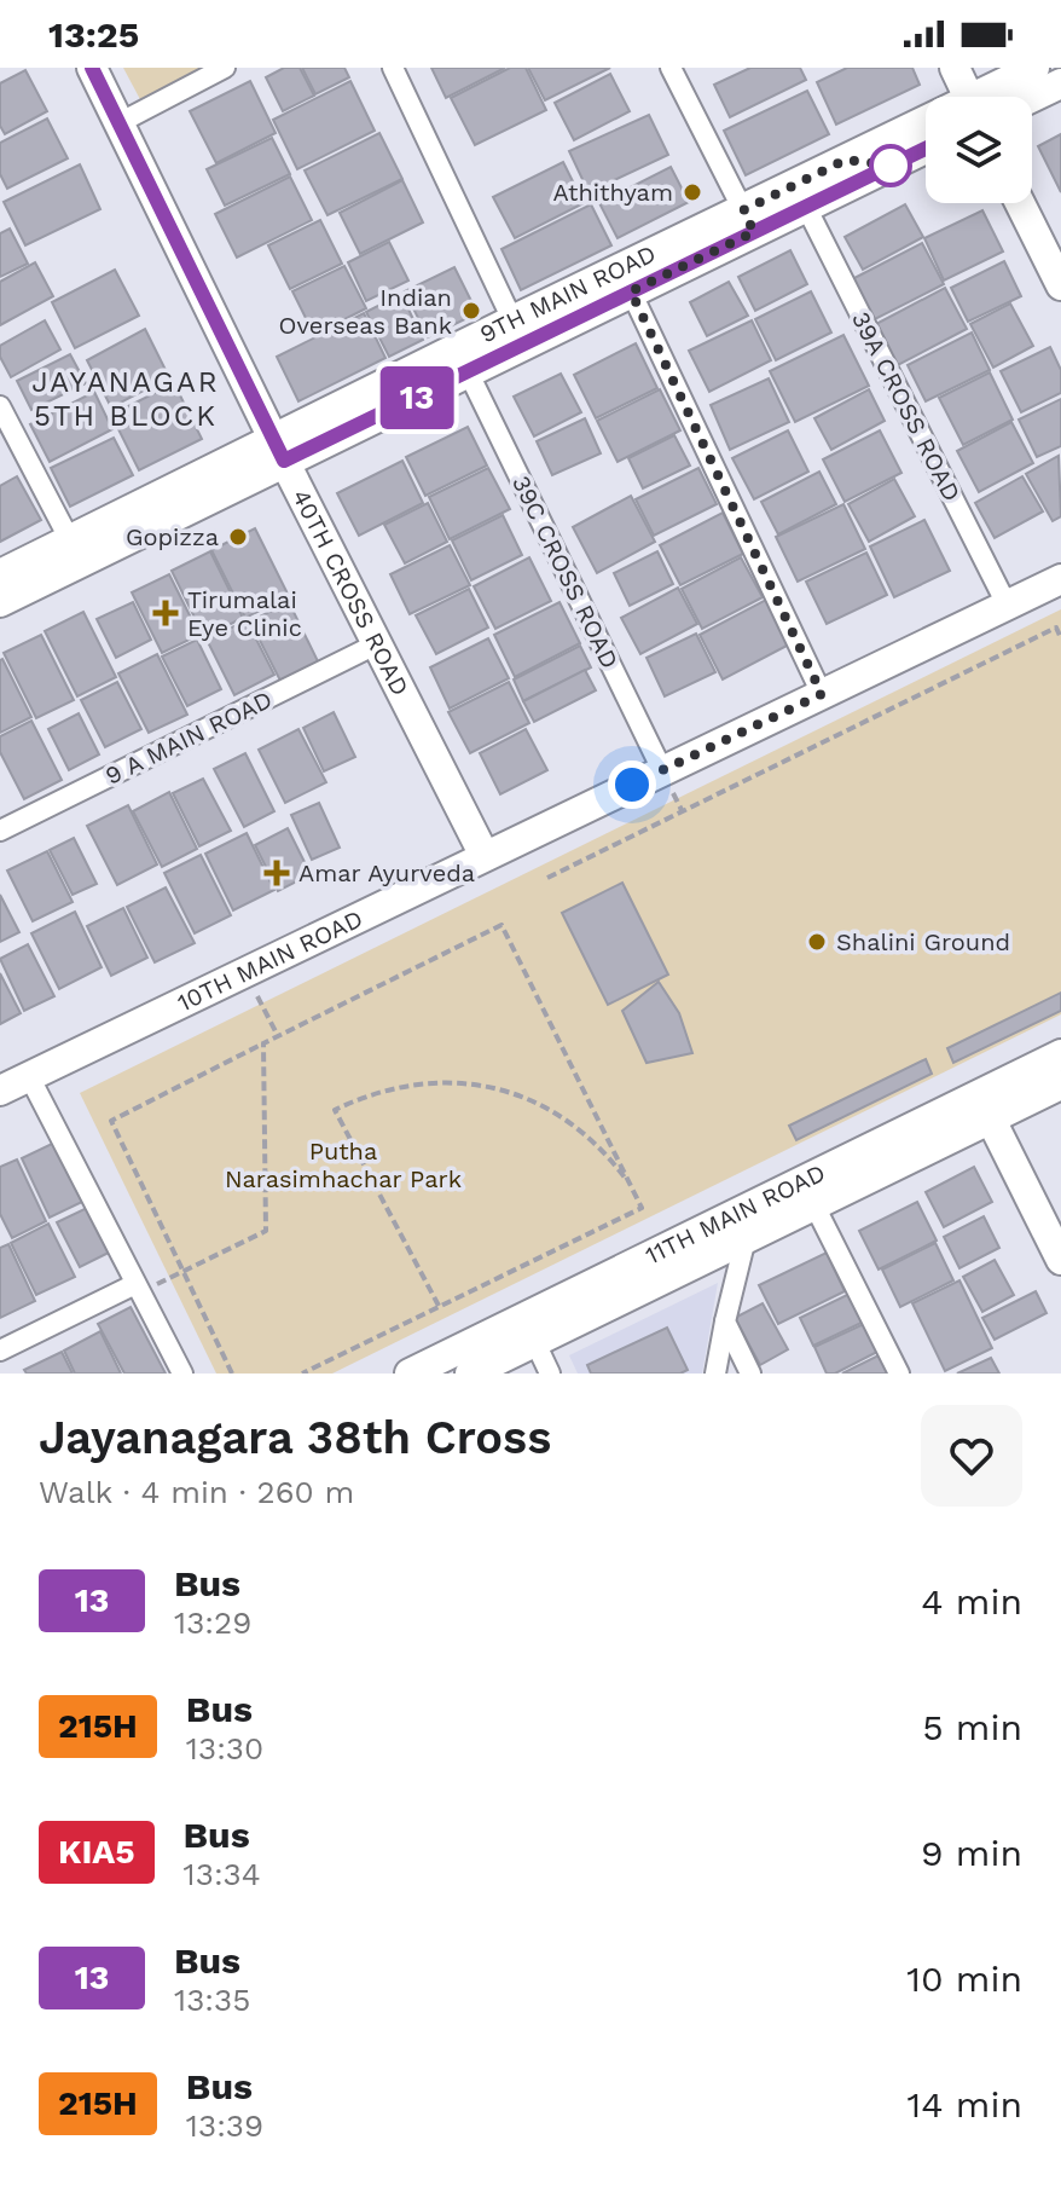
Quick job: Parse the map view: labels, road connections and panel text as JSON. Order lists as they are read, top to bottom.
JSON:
{
  "streets": {
    "main road": [
      "9TH MAIN ROAD",
      "40TH CROSS ROAD",
      "10TH MAIN ROAD",
      "11TH MAIN ROAD"
    ],
    "street": ["39A CROSS ROAD", "39C CROSS ROAD", "9 A MAIN ROAD"]
  },
  "crossings": [
    ["9TH MAIN ROAD", "39A CROSS ROAD"],
    ["9TH MAIN ROAD", "39C CROSS ROAD"],
    ["9TH MAIN ROAD", "40TH CROSS ROAD"],
    ["39A CROSS ROAD", "10TH MAIN ROAD"],
    ["39C CROSS ROAD", "10TH MAIN ROAD"],
    ["40TH CROSS ROAD", "9 A MAIN ROAD"],
    ["40TH CROSS ROAD", "10TH MAIN ROAD"]
  ],
  "districts": ["JAYANAGAR 5TH BLOCK"],
  "parks": ["Putha Narasimhachar Park"],
  "places": {
    "other": [
      "Athithyam",
      "Indian Overseas Bank",
      "Gopizza",
      "Shalini Ground"
    ],
    "health": ["Tirumalai Eye Clinic", "Amar Ayurveda"]
  },
  "lines": ["bus line 13"],
  "page": {
    "status": "13:25",
    "on_map": "13",
    "heading": ["Jayanagara 38th Cross", "Walk · 4 min · 260 m"],
    "list": [
      {
        "mark": "13",
        "name": "Bus",
        "note": "13:29",
        "value": "4 min"
      },
      {
        "mark": "215H",
        "name": "Bus",
        "note": "13:30",
        "value": "5 min"
      },
      {
        "mark": "KIA5",
        "name": "Bus",
        "note": "13:34",
        "value": "9 min"
      },
      {
        "mark": "13",
        "name": "Bus",
        "note": "13:35",
        "value": "10 min"
      },
      {
        "mark": "215H",
        "name": "Bus",
        "note": "13:39",
        "value": "14 min"
      }
    ]
  }
}
